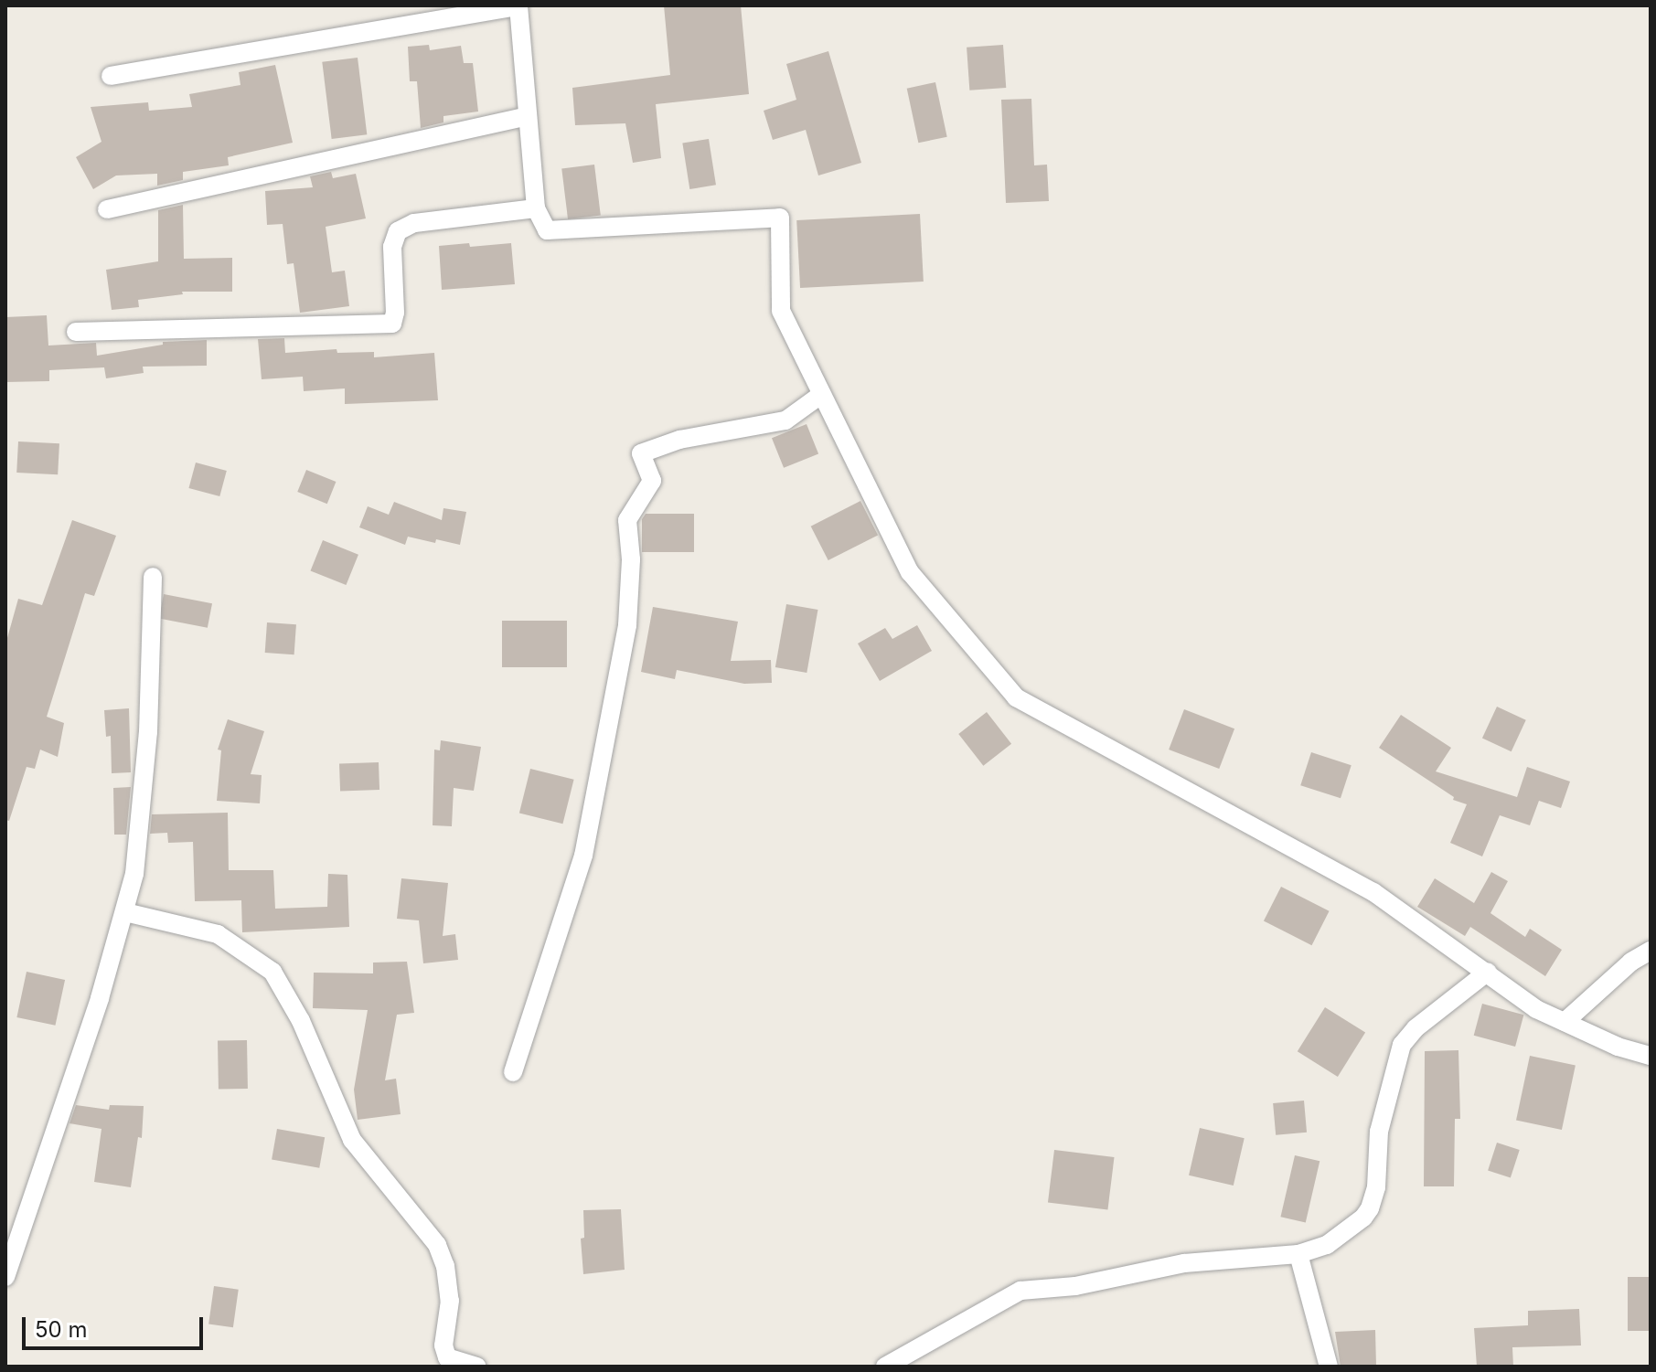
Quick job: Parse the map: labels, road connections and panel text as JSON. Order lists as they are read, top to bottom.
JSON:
{
  "scale_bar": "50 m"
}
